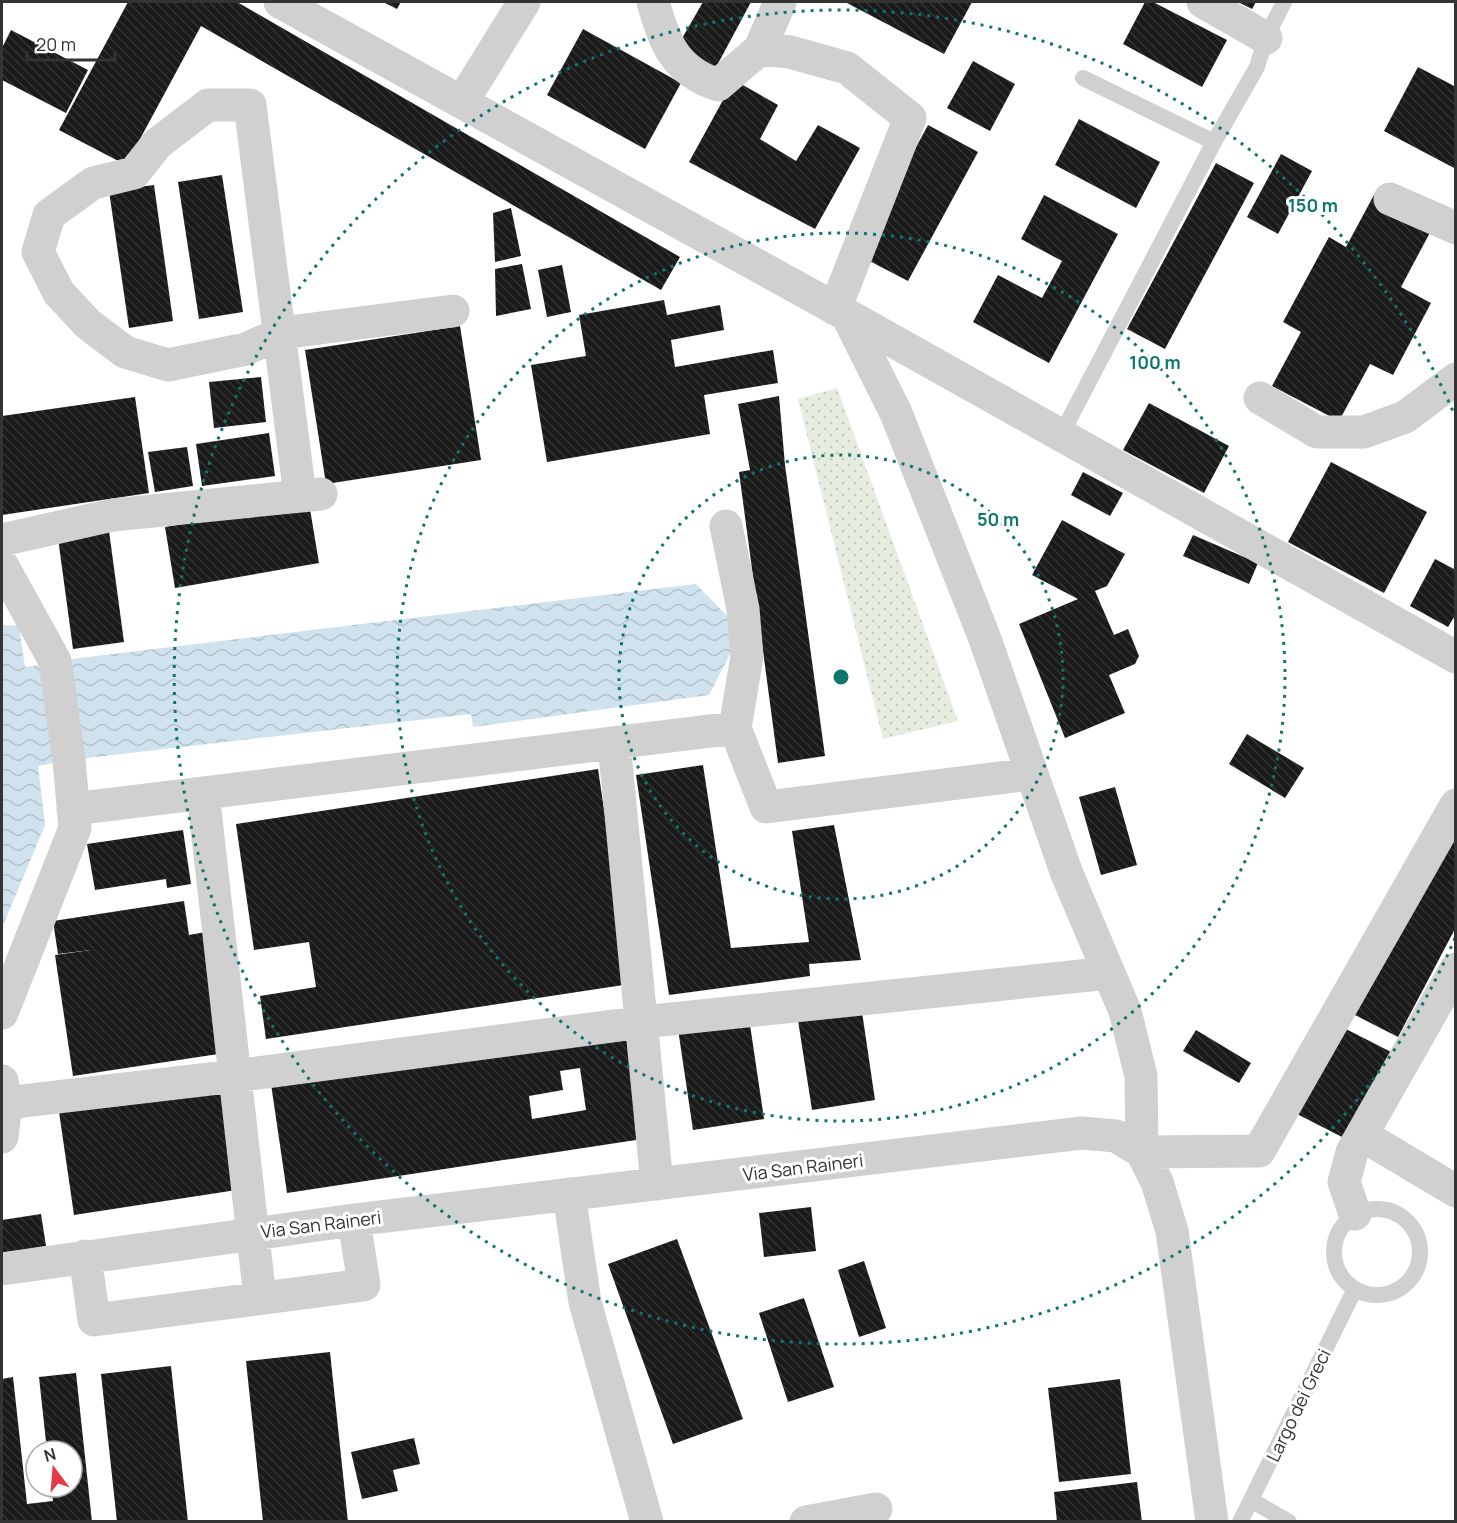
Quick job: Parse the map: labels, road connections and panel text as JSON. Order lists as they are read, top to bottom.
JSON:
{
  "streets": {
    "street": ["Via San Raineri"],
    "lane": ["Largo dei Greci"]
  },
  "scale_bar": "20 m",
  "north": "top",
  "rings": ["150 m", "100 m", "50 m"]
}
